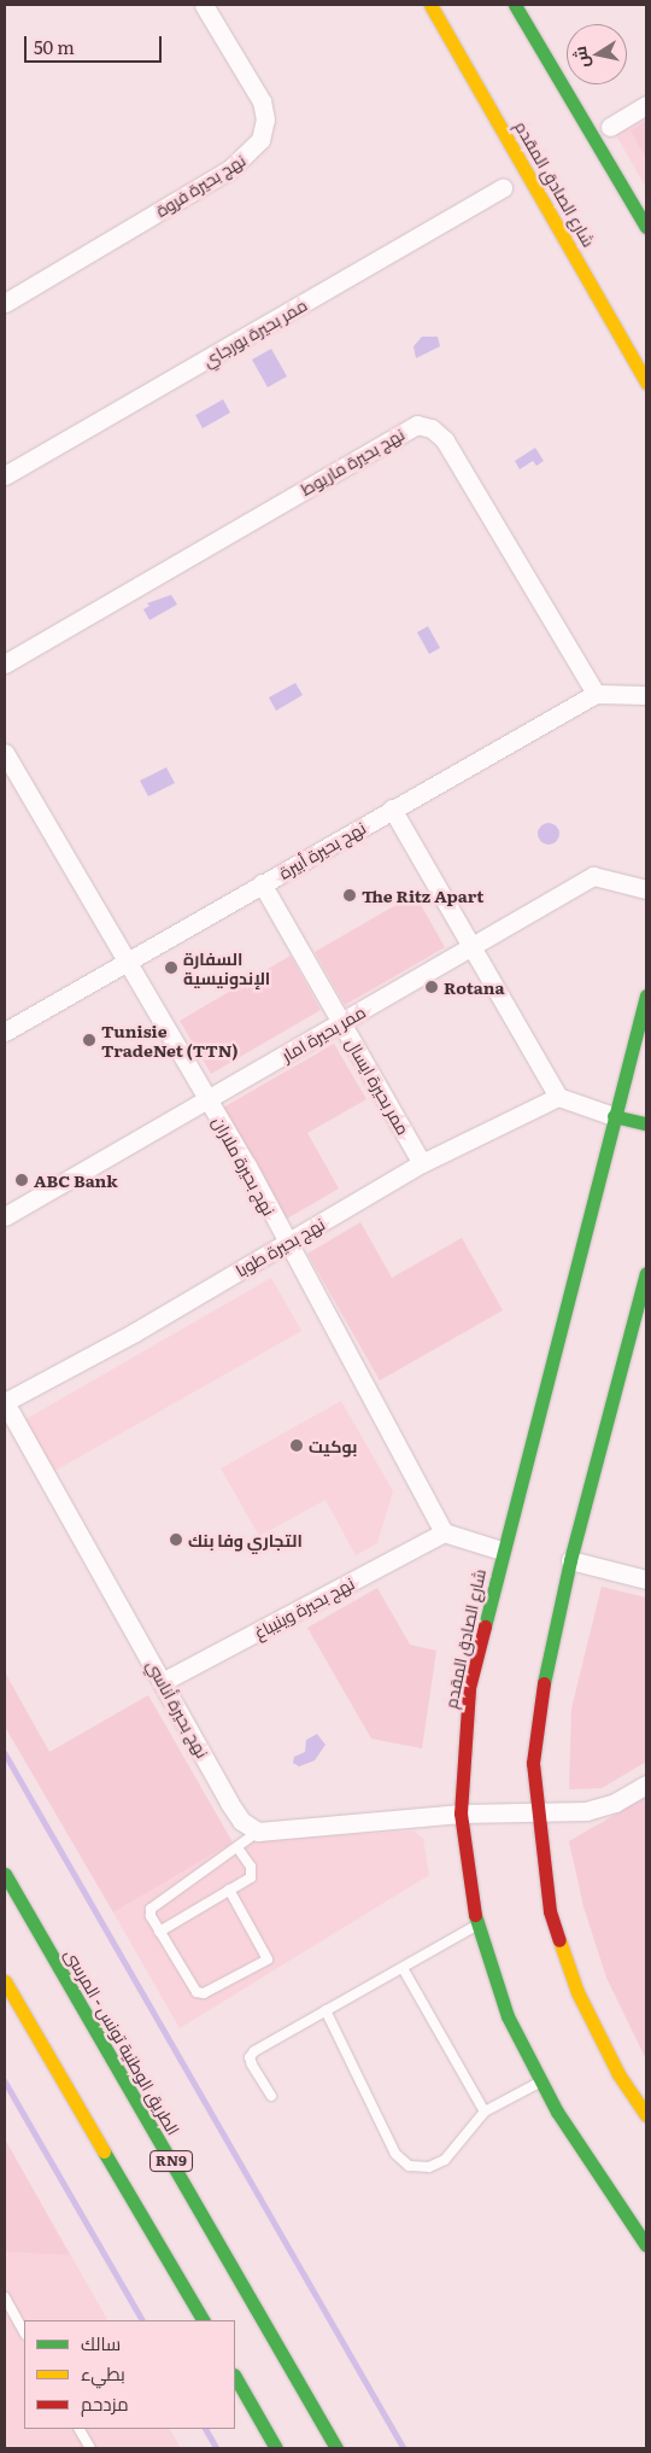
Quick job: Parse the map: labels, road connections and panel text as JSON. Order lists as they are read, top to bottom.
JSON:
{
  "streets": {
    "main road": ["شارع الصادق المقدم", "الطريق الوطنية تونس - المرسى", "RN9"],
    "street": [
      "نهج بحيرة فروة",
      "ممر بحيرة بورجاي",
      "نهج بحيرة ماريوط",
      "نهج بحيرة أبيرة",
      "ممر بحيرة امار",
      "ممر بحيرة ايسال",
      "نهج بحيرة ملاران",
      "نهج بحيرة طوبا",
      "نهج بحيرة وينيباغ",
      "نهج بحيرة أناسي"
    ]
  },
  "crossings": [
    ["نهج بحيرة ماريوط", "نهج بحيرة أبيرة"],
    ["نهج بحيرة أبيرة", "ممر بحيرة ايسال"],
    ["نهج بحيرة أبيرة", "نهج بحيرة ملاران"],
    ["ممر بحيرة امار", "ممر بحيرة ايسال"],
    ["ممر بحيرة امار", "نهج بحيرة ملاران"],
    ["ممر بحيرة ايسال", "نهج بحيرة طوبا"],
    ["نهج بحيرة ملاران", "نهج بحيرة طوبا"],
    ["نهج بحيرة ملاران", "نهج بحيرة وينيباغ"],
    ["نهج بحيرة طوبا", "نهج بحيرة أناسي"],
    ["نهج بحيرة وينيباغ", "نهج بحيرة أناسي"]
  ],
  "places": [
    "The Ritz Apart",
    "السفارة الإندونيسية",
    "Rotana",
    "Tunisie TradeNet (TTN)",
    "ABC Bank",
    "بوكيت",
    "التجاري وفا بنك"
  ],
  "legend": ["سالك", "بطيء", "مزدحم"],
  "scale_bar": "50 m",
  "north": "left"
}
